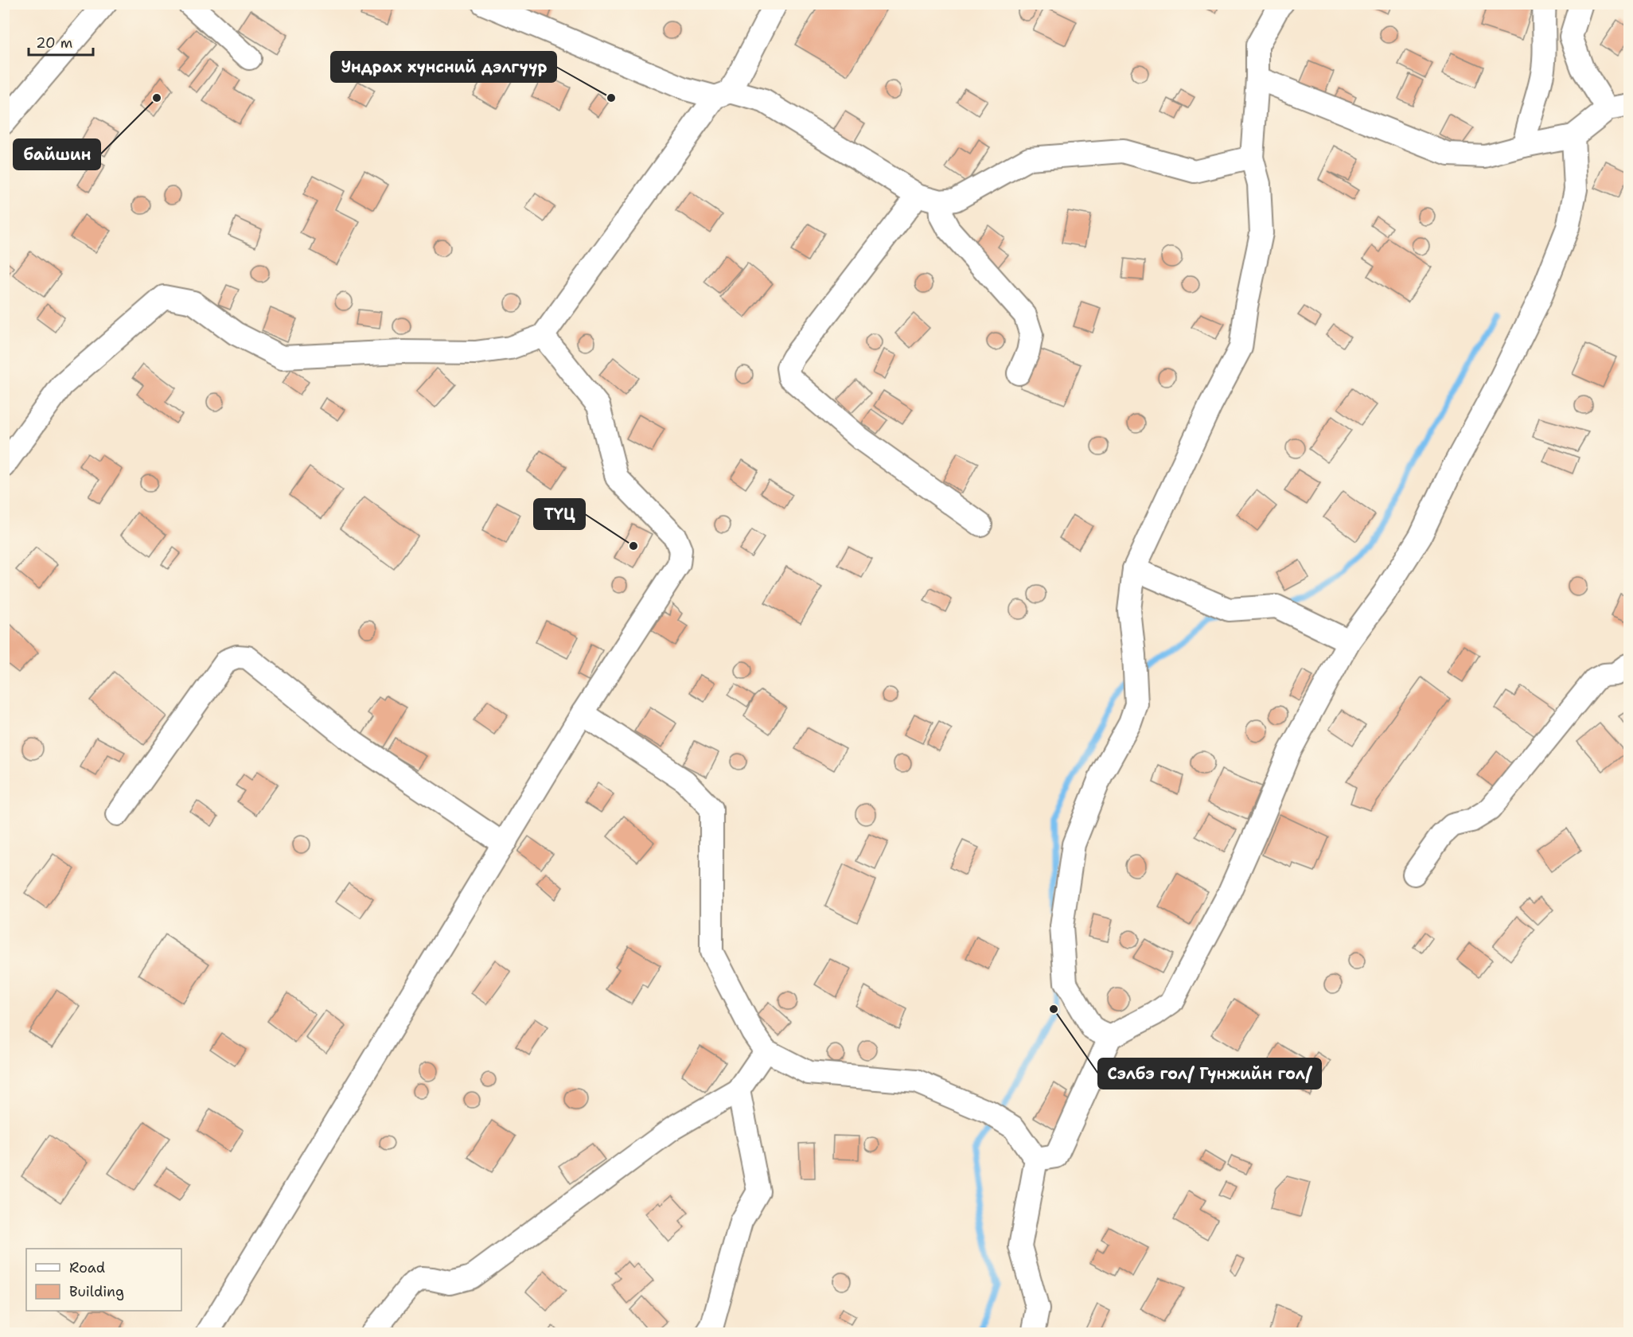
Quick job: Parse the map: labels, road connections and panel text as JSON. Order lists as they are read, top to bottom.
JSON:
{
  "places": [
    "байшин",
    "Ундрах хүнсний дэлгүүр",
    "ТҮЦ",
    "Сэлбэ гол/ Гүнжийн гол/"
  ],
  "legend": ["Road", "Building"],
  "scale_bar": "20 m"
}
